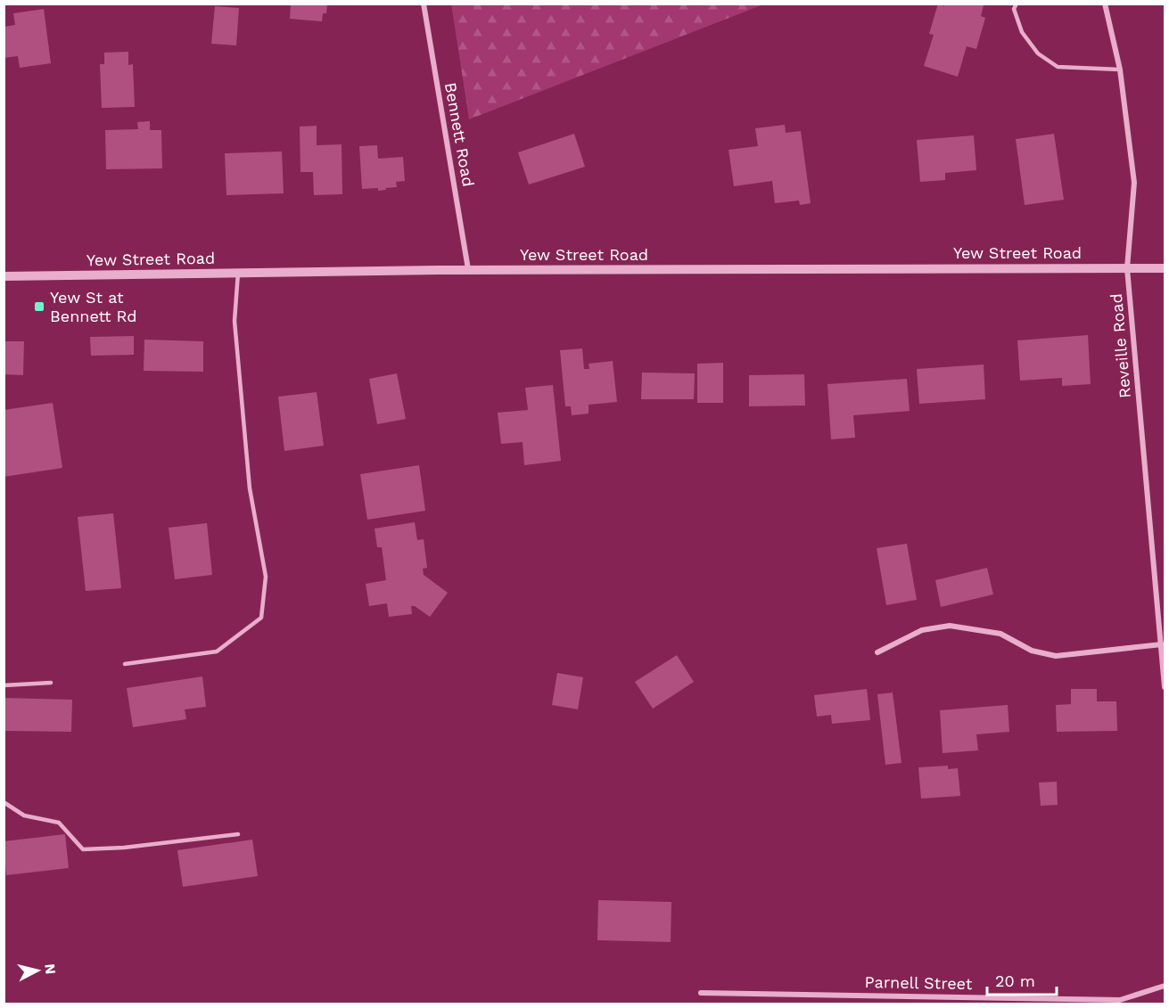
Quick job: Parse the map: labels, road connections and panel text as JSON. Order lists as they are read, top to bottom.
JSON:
{
  "streets": {
    "street": [
      "Bennett Road",
      "Yew Street Road",
      "Reveille Road",
      "Parnell Street"
    ]
  },
  "crossings": [
    ["Bennett Road", "Yew Street Road"],
    ["Yew Street Road", "Reveille Road"]
  ],
  "places": {
    "transit": ["Yew St at Bennett Rd"]
  },
  "scale_bar": "20 m",
  "north": "right"
}
